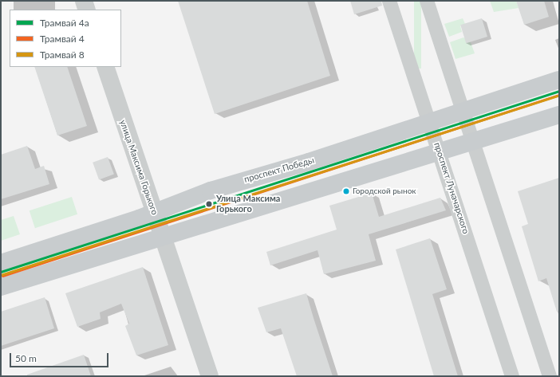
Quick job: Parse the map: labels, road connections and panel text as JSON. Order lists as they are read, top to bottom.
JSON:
{
  "streets": {
    "main road": ["проспект Победы"],
    "street": ["улица Максима Горького", "проспект Луначарского"]
  },
  "crossings": [
    ["улица Максима Горького", "проспект Победы"],
    ["проспект Победы", "проспект Луначарского"]
  ],
  "places": ["Городской рынок", "Улица Максима Горького"],
  "lines": ["tram line 4а", "tram line 4", "tram line 8"],
  "legend": ["Трамвай 4а", "Трамвай 4", "Трамвай 8"],
  "scale_bar": "50 m"
}
